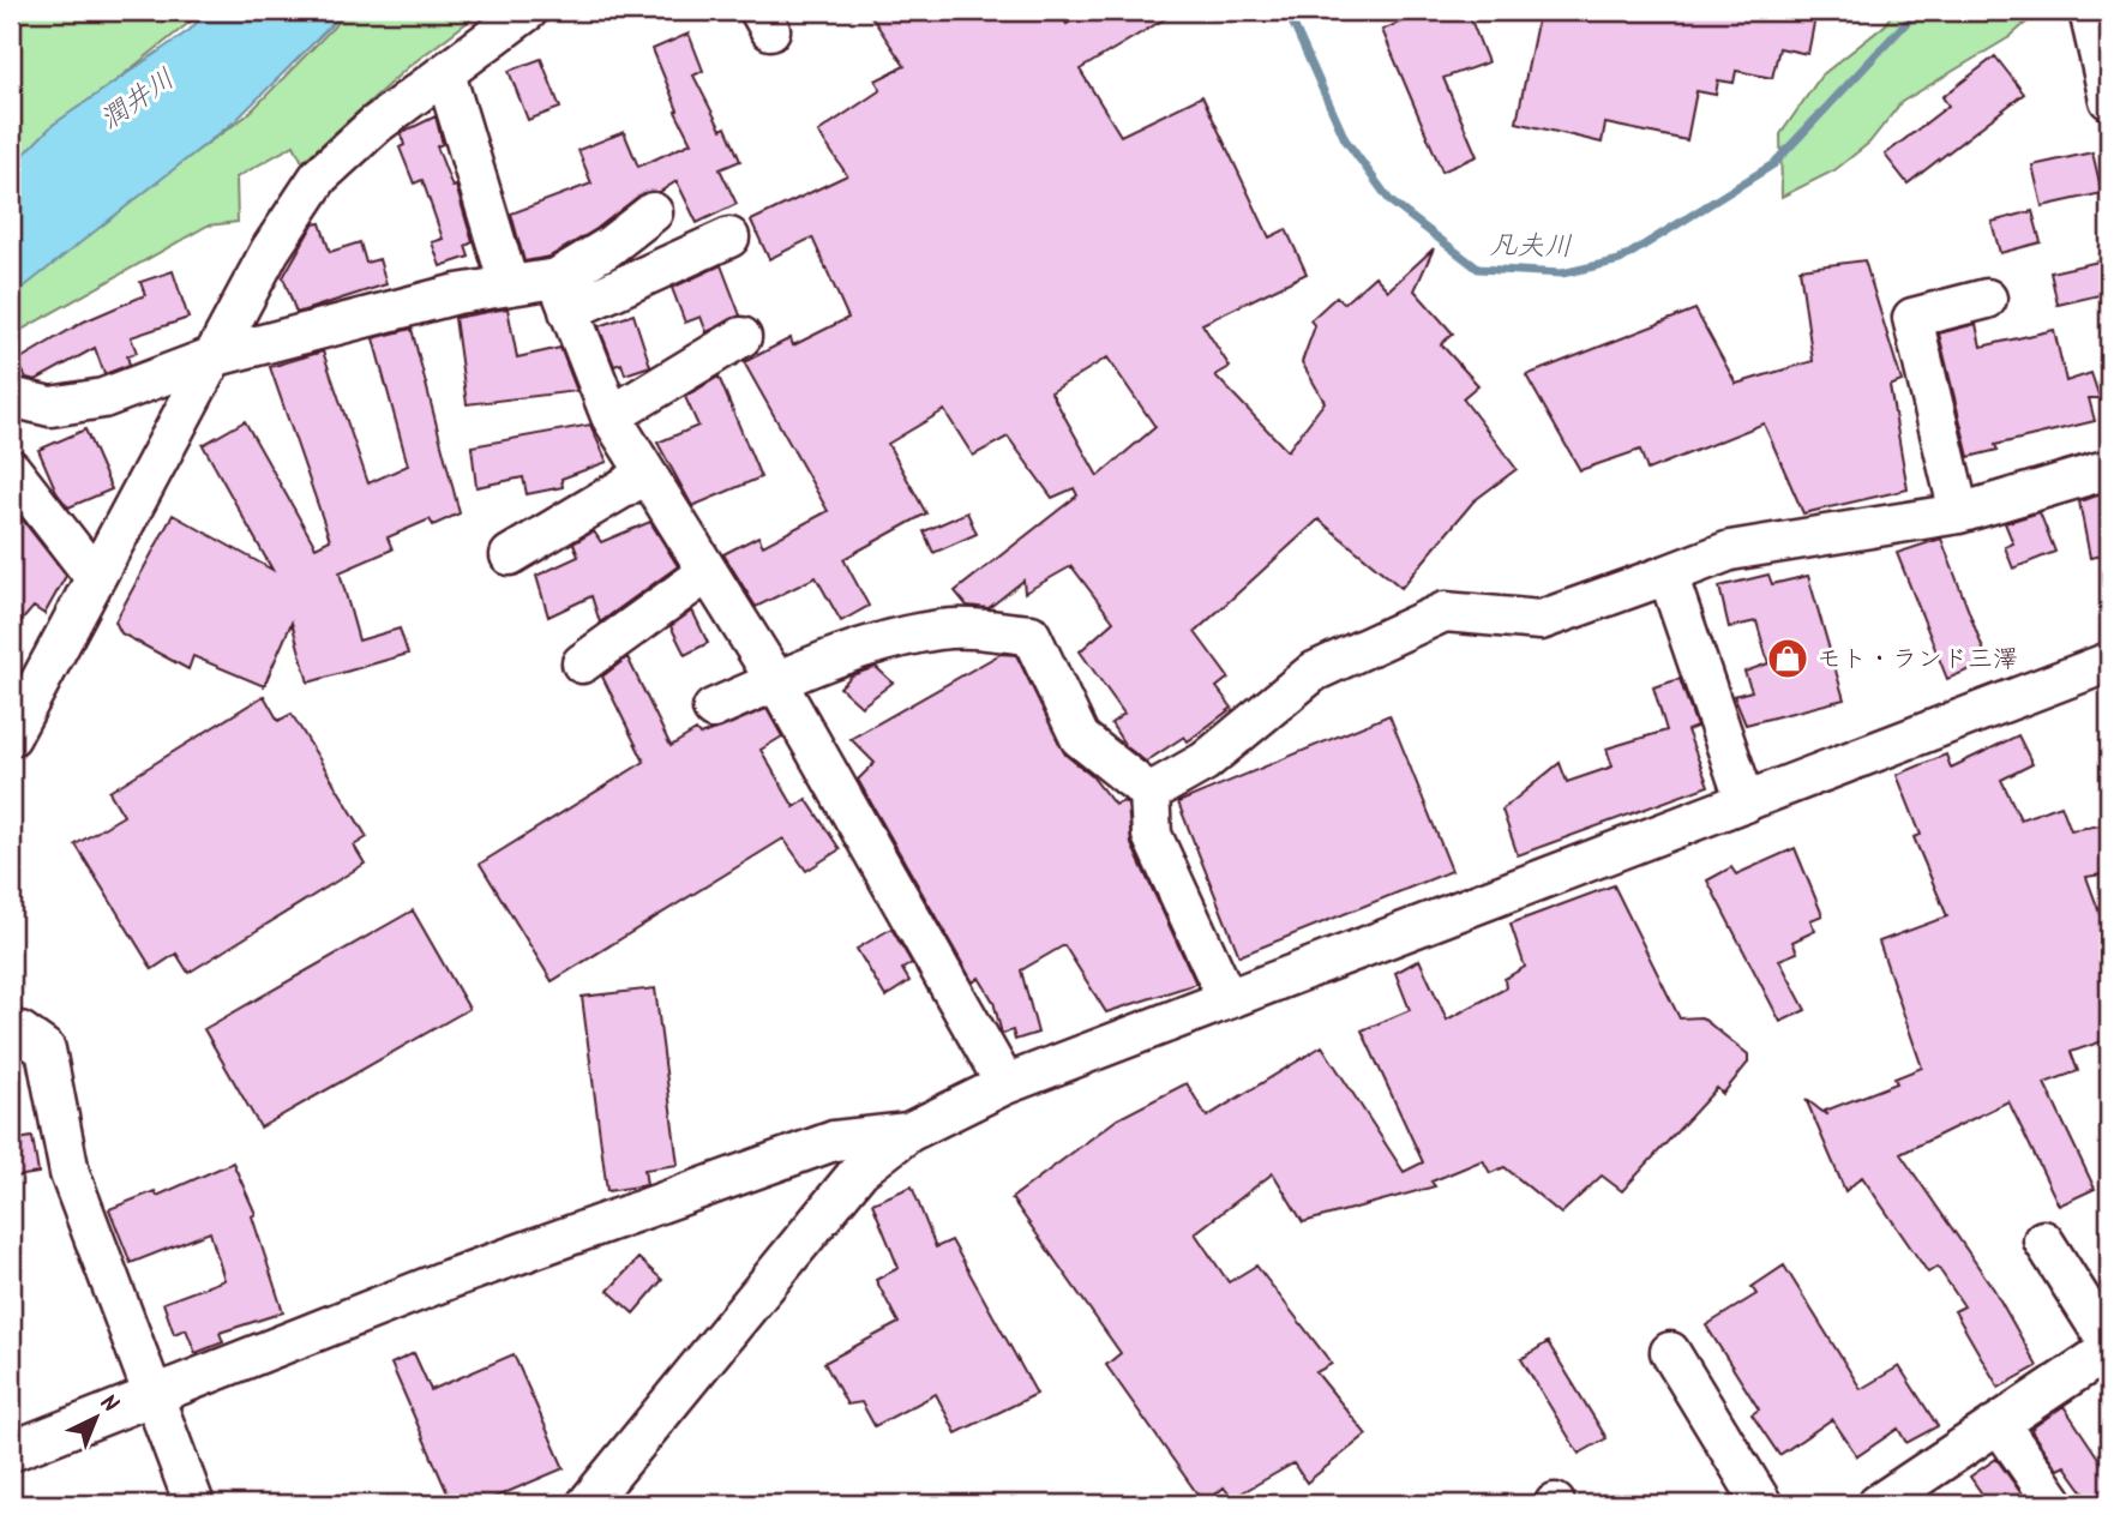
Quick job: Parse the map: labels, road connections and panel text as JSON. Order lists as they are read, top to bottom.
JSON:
{
  "water": ["潤井川", "凡夫川"],
  "places": {
    "shop": ["モト・ランド三澤"]
  },
  "north": "top right"
}
